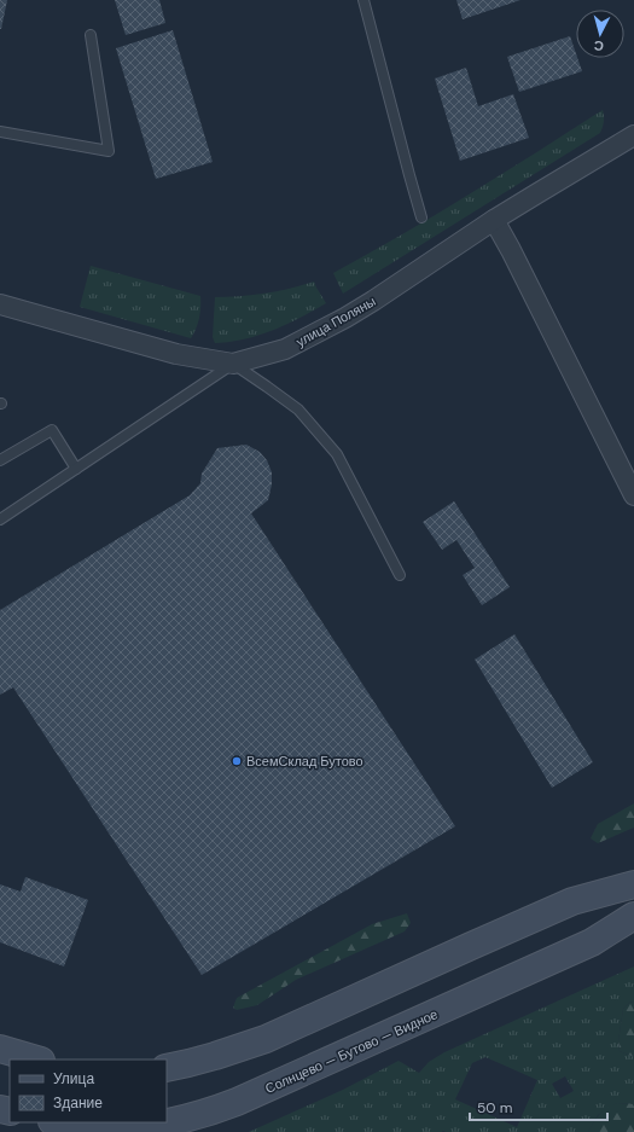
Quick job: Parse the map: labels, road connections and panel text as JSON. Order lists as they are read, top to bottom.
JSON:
{
  "streets": {
    "main road": ["Солнцево — Бутово — Видное"],
    "street": ["улица Поляны"]
  },
  "places": ["ВсемСклад Бутово"],
  "legend": ["Улица", "Здание"],
  "scale_bar": "50 m",
  "north": "bottom"
}
